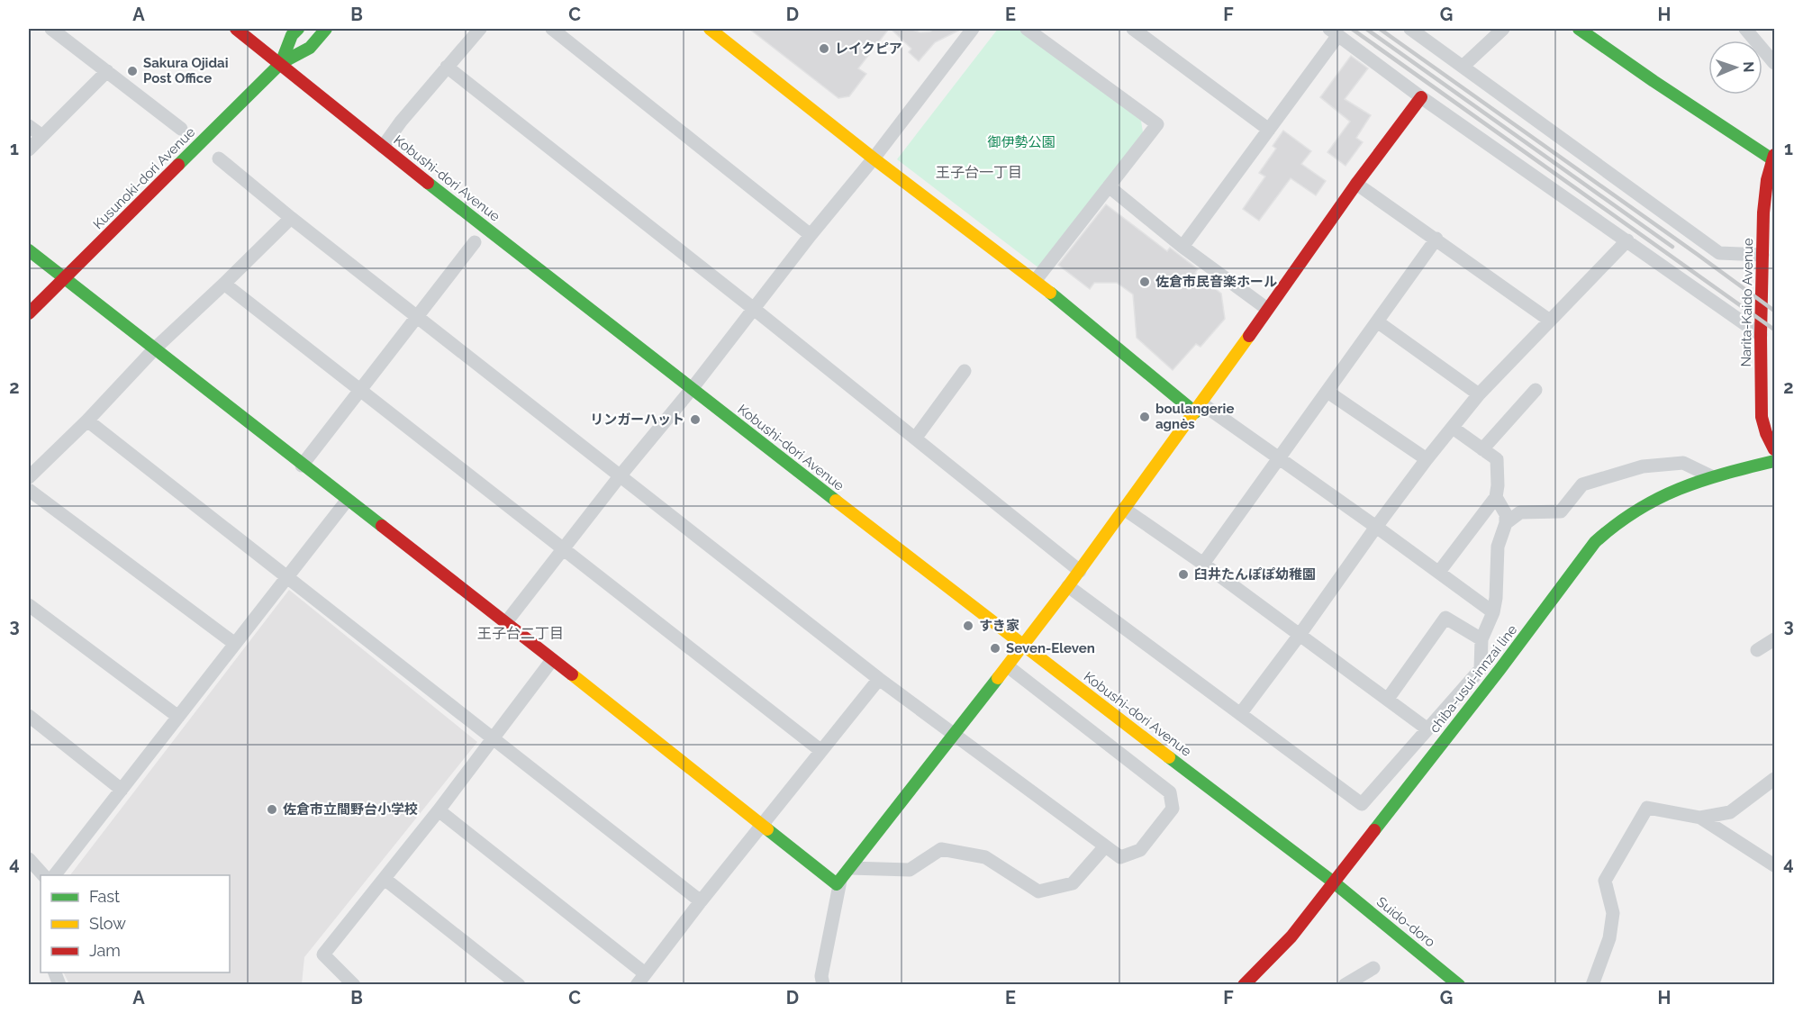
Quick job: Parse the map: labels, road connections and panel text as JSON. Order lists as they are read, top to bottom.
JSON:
{
  "streets": {
    "main road": [
      "Kusunoki-dori Avenue",
      "Kobushi-dori Avenue",
      "Narita-Kaido Avenue",
      "chiba-usui-innzai line",
      "Suido-doro"
    ]
  },
  "crossings": [
    ["Kusunoki-dori Avenue", "Kobushi-dori Avenue"],
    ["Kobushi-dori Avenue", "chiba-usui-innzai line"],
    ["Kobushi-dori Avenue", "Suido-doro"],
    ["chiba-usui-innzai line", "Suido-doro"]
  ],
  "districts": ["王子台一丁目", "王子台二丁目"],
  "parks": ["御伊勢公園"],
  "places": [
    "レイクピア",
    "Sakura Ojidai Post Office",
    "佐倉市民音楽ホール",
    "boulangerie agnès",
    "リンガーハット",
    "臼井たんぽぽ幼稚園",
    "すき家",
    "Seven-Eleven",
    "佐倉市立間野台小学校"
  ],
  "legend": ["Fast", "Slow", "Jam"],
  "north": "right",
  "grid": {
    "columns": [
      "A",
      "B",
      "C",
      "D",
      "E",
      "F",
      "G",
      "H"
    ],
    "rows": [
      "1",
      "2",
      "3",
      "4"
    ]
  }
}
